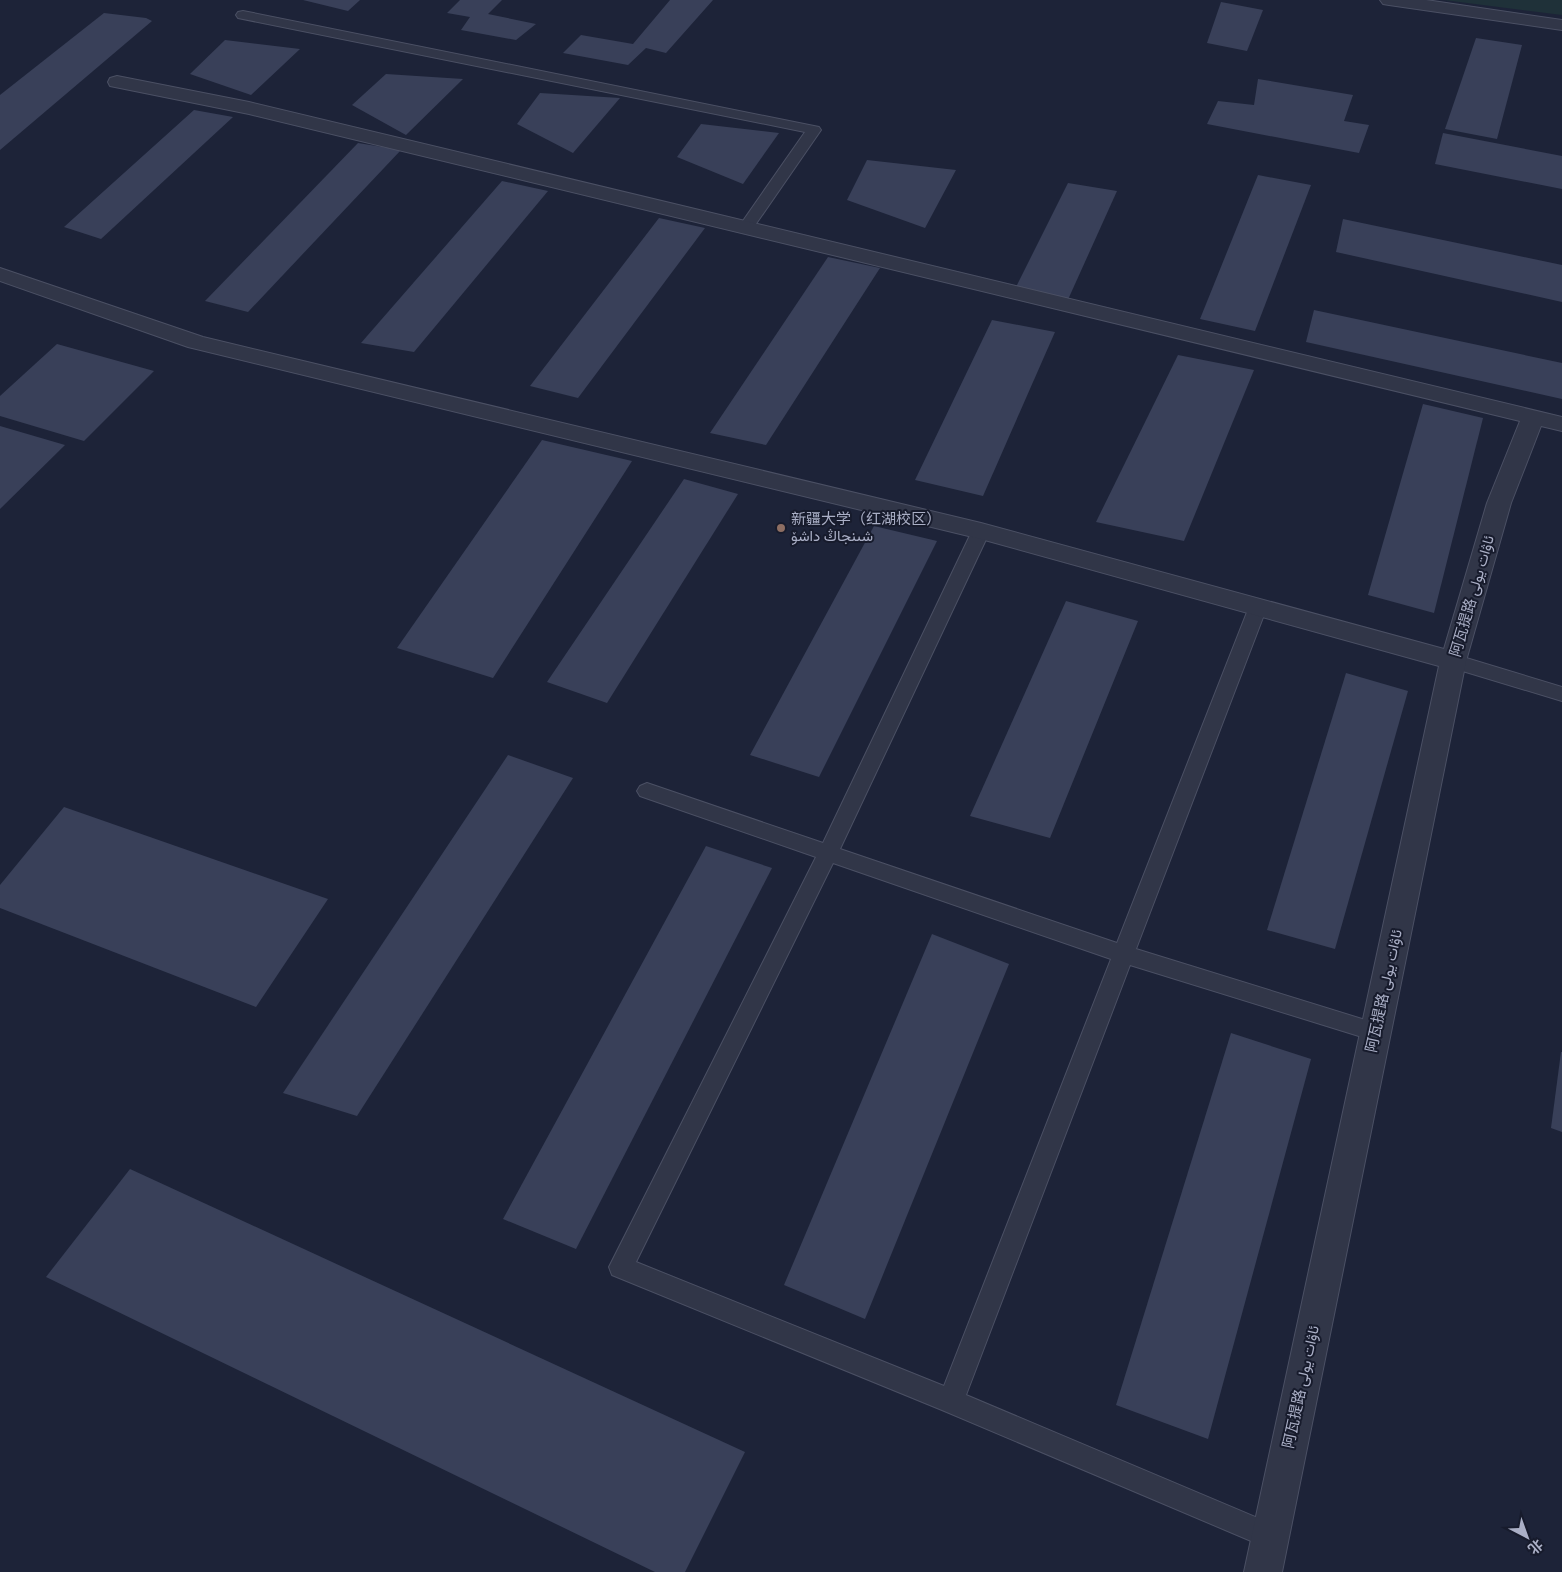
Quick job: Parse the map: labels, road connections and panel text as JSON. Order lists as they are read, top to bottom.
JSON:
{
  "streets": {
    "street": ["阿瓦提路 ئاۋات يولى"]
  },
  "places": ["新疆大学（红湖校区） شىنجاڭ داشۆ"],
  "north": "bottom right"
}
